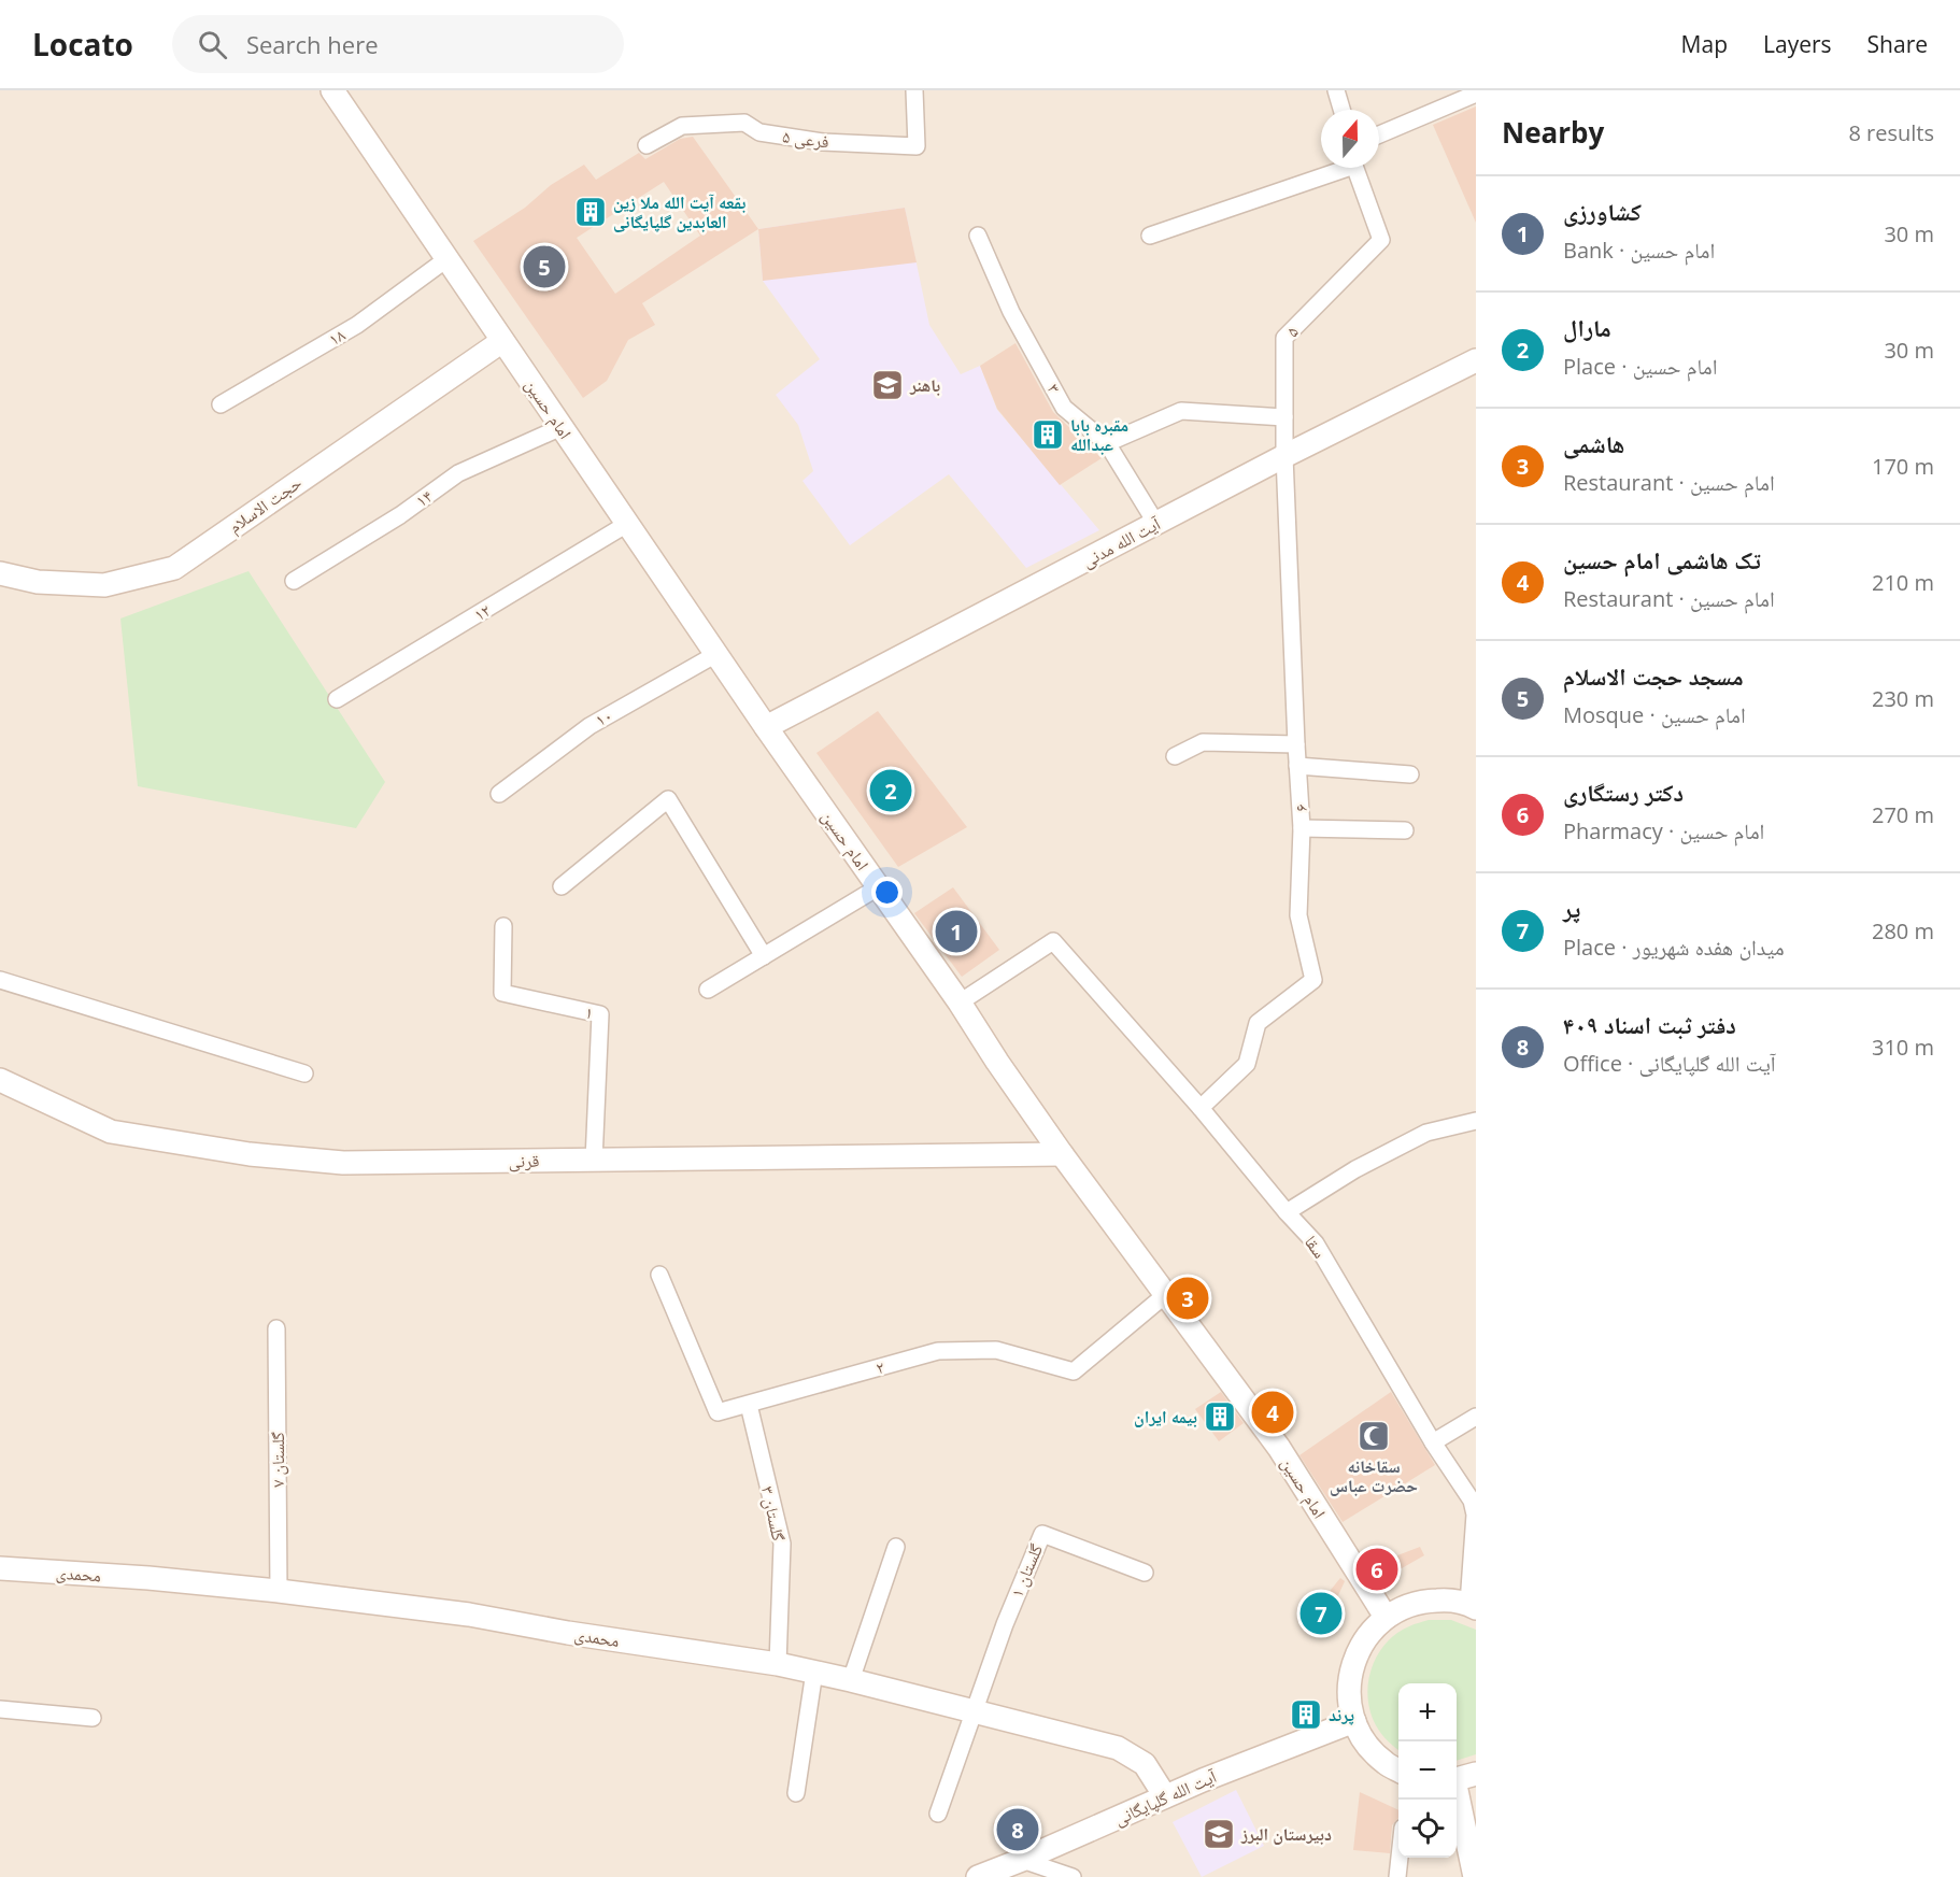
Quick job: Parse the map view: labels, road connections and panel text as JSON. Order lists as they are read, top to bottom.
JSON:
{
  "streets": {
    "street": [
      "فرعی ۵",
      "۵",
      "۱۸",
      "۳",
      "امام حسین",
      "۱۴",
      "حجت الاسلام",
      "آیت الله مدنی",
      "۱۲",
      "۱۰",
      "۶",
      "۱",
      "قرنی",
      "سقا",
      "۲",
      "گلستان ۷",
      "گلستان ۳",
      "گلستان ۱",
      "محمدی",
      "آیت الله گلپایگانی"
    ]
  },
  "crossings": [
    ["۵", "آیت الله مدنی"],
    ["۵", "۶"],
    ["۱۸", "امام حسین"],
    ["۳", "آیت الله مدنی"],
    ["امام حسین", "۱۴"],
    ["امام حسین", "حجت الاسلام"],
    ["امام حسین", "آیت الله مدنی"],
    ["امام حسین", "۱۲"],
    ["امام حسین", "۱۰"],
    ["امام حسین", "قرنی"],
    ["امام حسین", "سقا"],
    ["امام حسین", "۲"],
    ["آیت الله مدنی", "۶"],
    ["۶", "سقا"],
    ["۱", "قرنی"],
    ["۲", "گلستان ۳"],
    ["گلستان ۷", "محمدی"],
    ["گلستان ۳", "محمدی"],
    ["گلستان ۱", "محمدی"],
    ["محمدی", "آیت الله گلپایگانی"]
  ],
  "places": {
    "building": [
      "بقعه آیت الله ملا زین العابدین گلپایگانی",
      "مقبره بابا عبدالله",
      "بیمه ایران",
      "پرند"
    ],
    "school or university": ["باهنر", "دبیرستان البرز"],
    "mosque": ["سقاخانه حضرت عباس"]
  },
  "north": "top",
  "page": {
    "header": "Locato",
    "search": "Search here",
    "nav": ["Map", "Layers", "Share"],
    "heading": ["Nearby", "8 results"],
    "list": [
      {
        "mark": "1",
        "name": "کشاورزی",
        "note": "Bank · امام حسین",
        "value": "30 m"
      },
      {
        "mark": "2",
        "name": "مارال",
        "note": "Place · امام حسین",
        "value": "30 m"
      },
      {
        "mark": "3",
        "name": "هاشمی",
        "note": "Restaurant · امام حسین",
        "value": "170 m"
      },
      {
        "mark": "4",
        "name": "تک هاشمی امام حسین",
        "note": "Restaurant · امام حسین",
        "value": "210 m"
      },
      {
        "mark": "5",
        "name": "مسجد حجت الاسلام",
        "note": "Mosque · امام حسین",
        "value": "230 m"
      },
      {
        "mark": "6",
        "name": "دکتر رستگاری",
        "note": "Pharmacy · امام حسین",
        "value": "270 m"
      },
      {
        "mark": "7",
        "name": "پر",
        "note": "Place · میدان هفده شهریور",
        "value": "280 m"
      },
      {
        "mark": "8",
        "name": "دفتر ثبت اسناد ۴۰۹",
        "note": "Office · آیت الله گلپایگانی",
        "value": "310 m"
      }
    ],
    "pins": [
      "5",
      "2",
      "1",
      "3",
      "4",
      "6",
      "7",
      "8"
    ],
    "map_buttons": ["+", "−"]
  }
}
